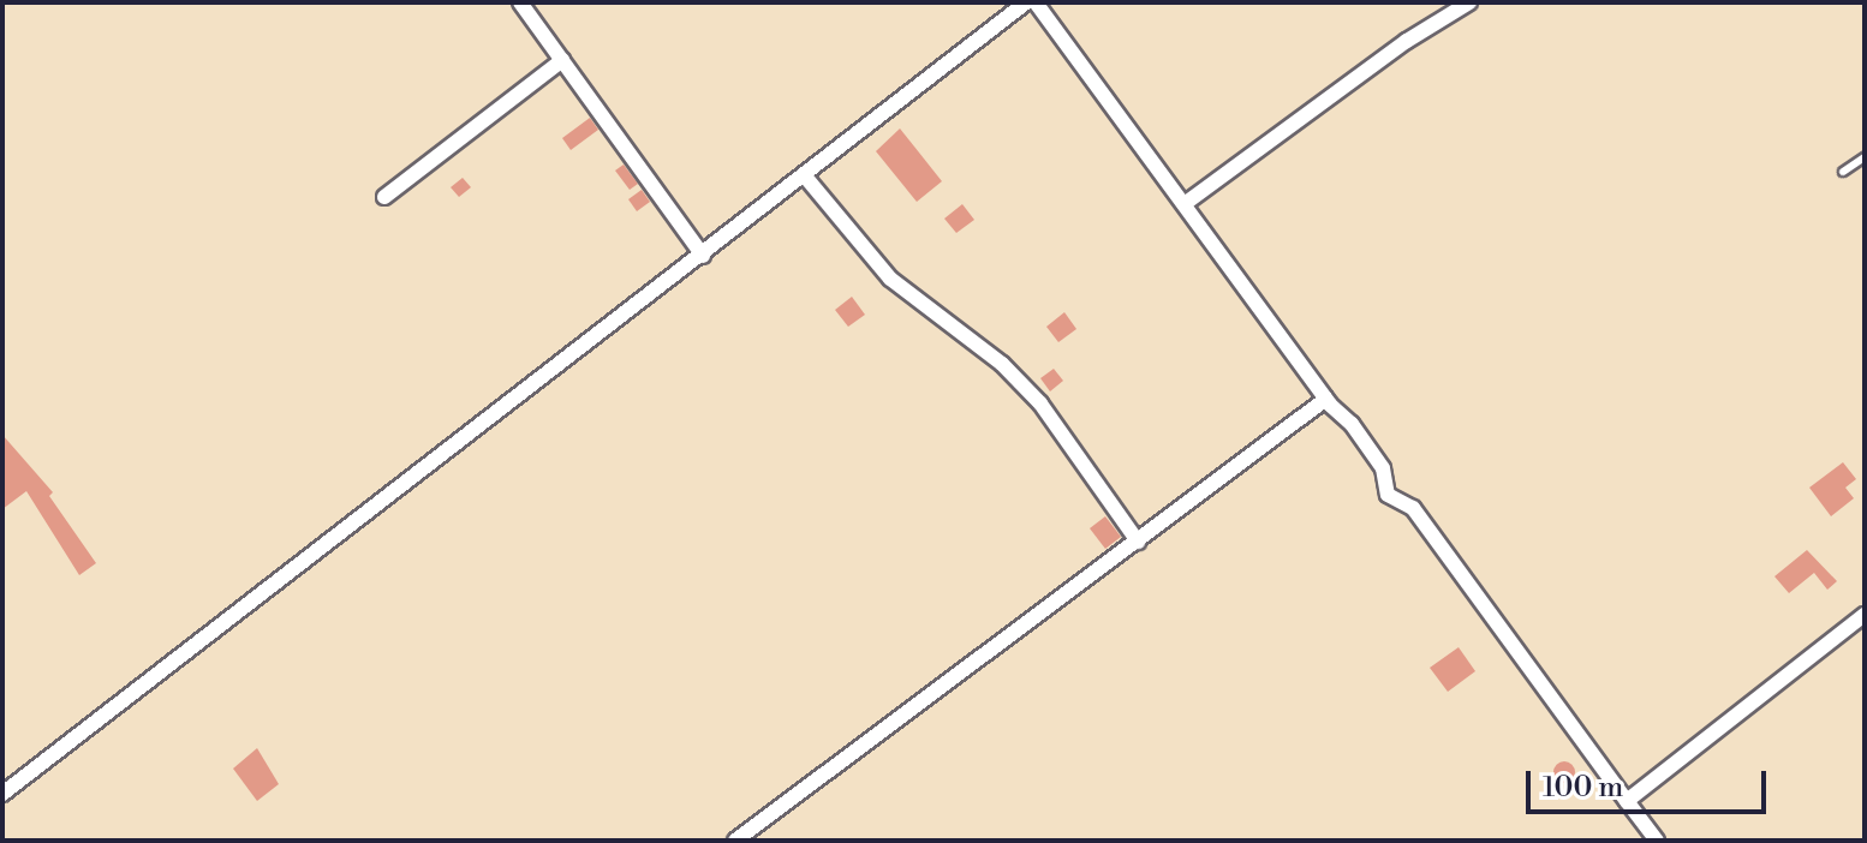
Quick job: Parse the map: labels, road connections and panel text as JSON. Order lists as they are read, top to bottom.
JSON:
{
  "scale_bar": "100 m"
}
